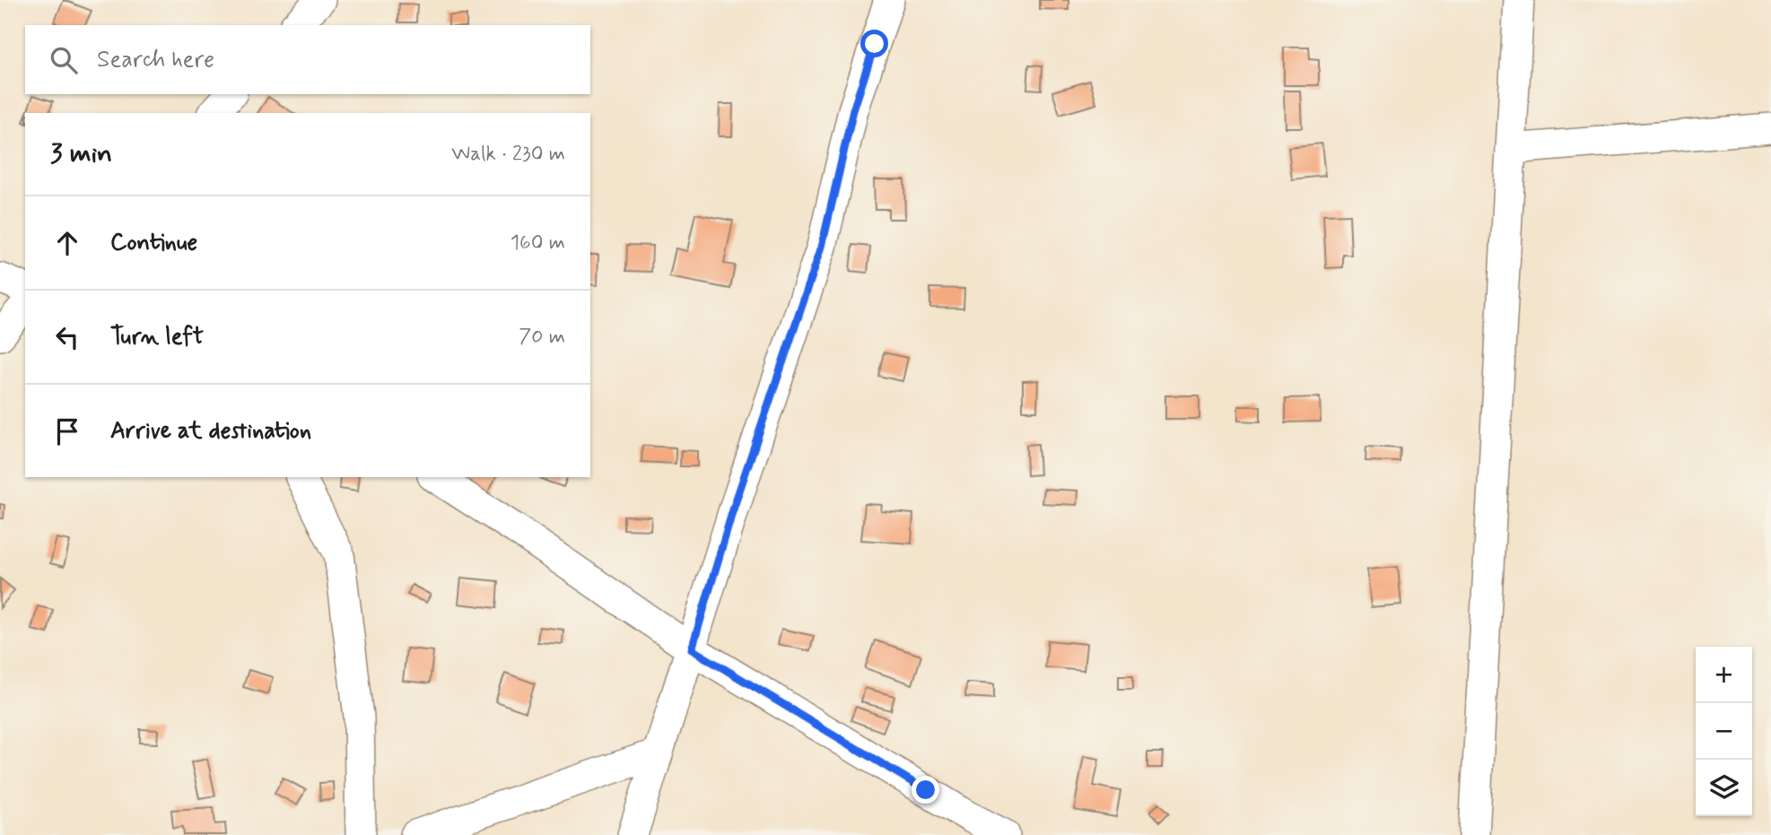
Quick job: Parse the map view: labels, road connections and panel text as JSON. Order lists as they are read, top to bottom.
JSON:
{
  "page": {
    "search": "Search here",
    "heading": ["3 min", "Walk · 230 m"],
    "list": [
      ["Continue", "160 m"],
      ["Turn left", "70 m"],
      "Arrive at destination"
    ],
    "map_buttons": ["+", "−"]
  }
}
